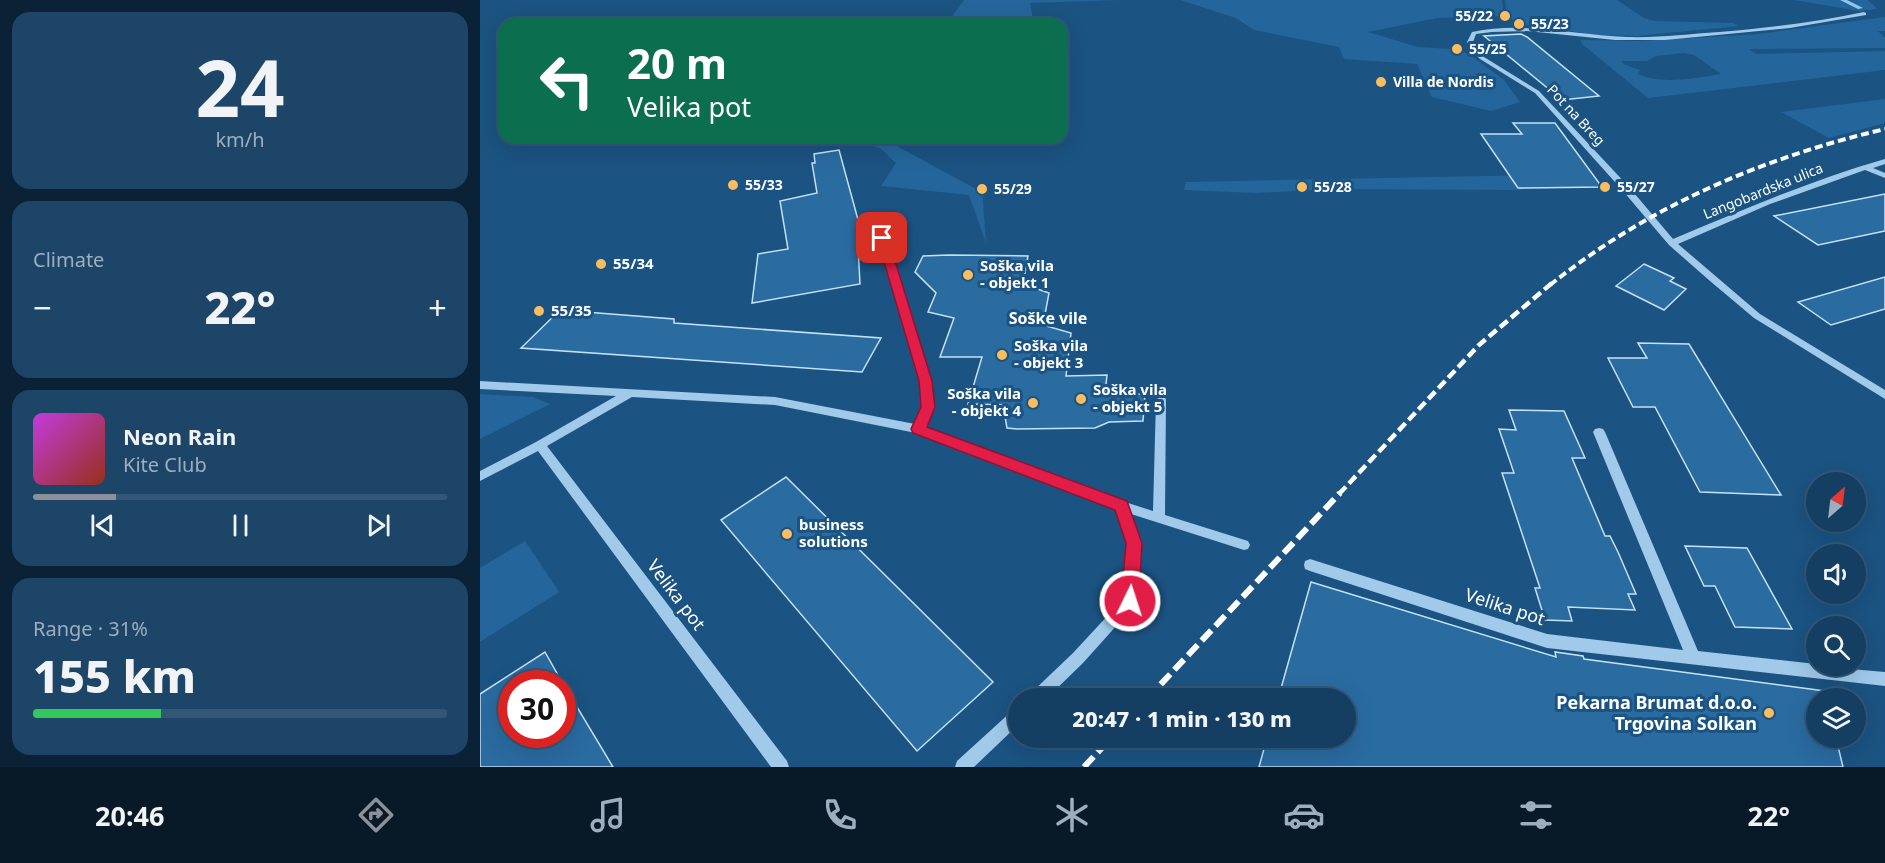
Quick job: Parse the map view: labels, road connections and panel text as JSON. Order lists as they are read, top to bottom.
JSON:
{
  "streets": {
    "street": ["Pot na Breg", "Langobardska ulica", "Velika pot"]
  },
  "crossings": [
    ["Pot na Breg", "Langobardska ulica"]
  ],
  "districts": ["Soške vile"],
  "places": [
    "55/22",
    "55/23",
    "55/25",
    "Villa de Nordis",
    "55/33",
    "55/28",
    "55/27",
    "55/29",
    "55/34",
    "Soška vila - objekt 1",
    "55/35",
    "Soška vila - objekt 3",
    "Soška vila - objekt 5",
    "Soška vila - objekt 4",
    "business solutions",
    "Pekarna Brumat d.o.o. Trgovina Solkan"
  ],
  "north": "top right",
  "page": {
    "tile": [
      ["24", "km/h"],
      "Climate",
      ["Range · 31%", "155 km"]
    ],
    "turn": ["20 m", "Velika pot"],
    "heat": ["−", "22°", "+"],
    "song": ["Neon Rain", "Kite Club"],
    "limit": "30",
    "trip": "20:47 · 1 min · 130 m",
    "tabs": ["20:46", "22°"]
  }
}
